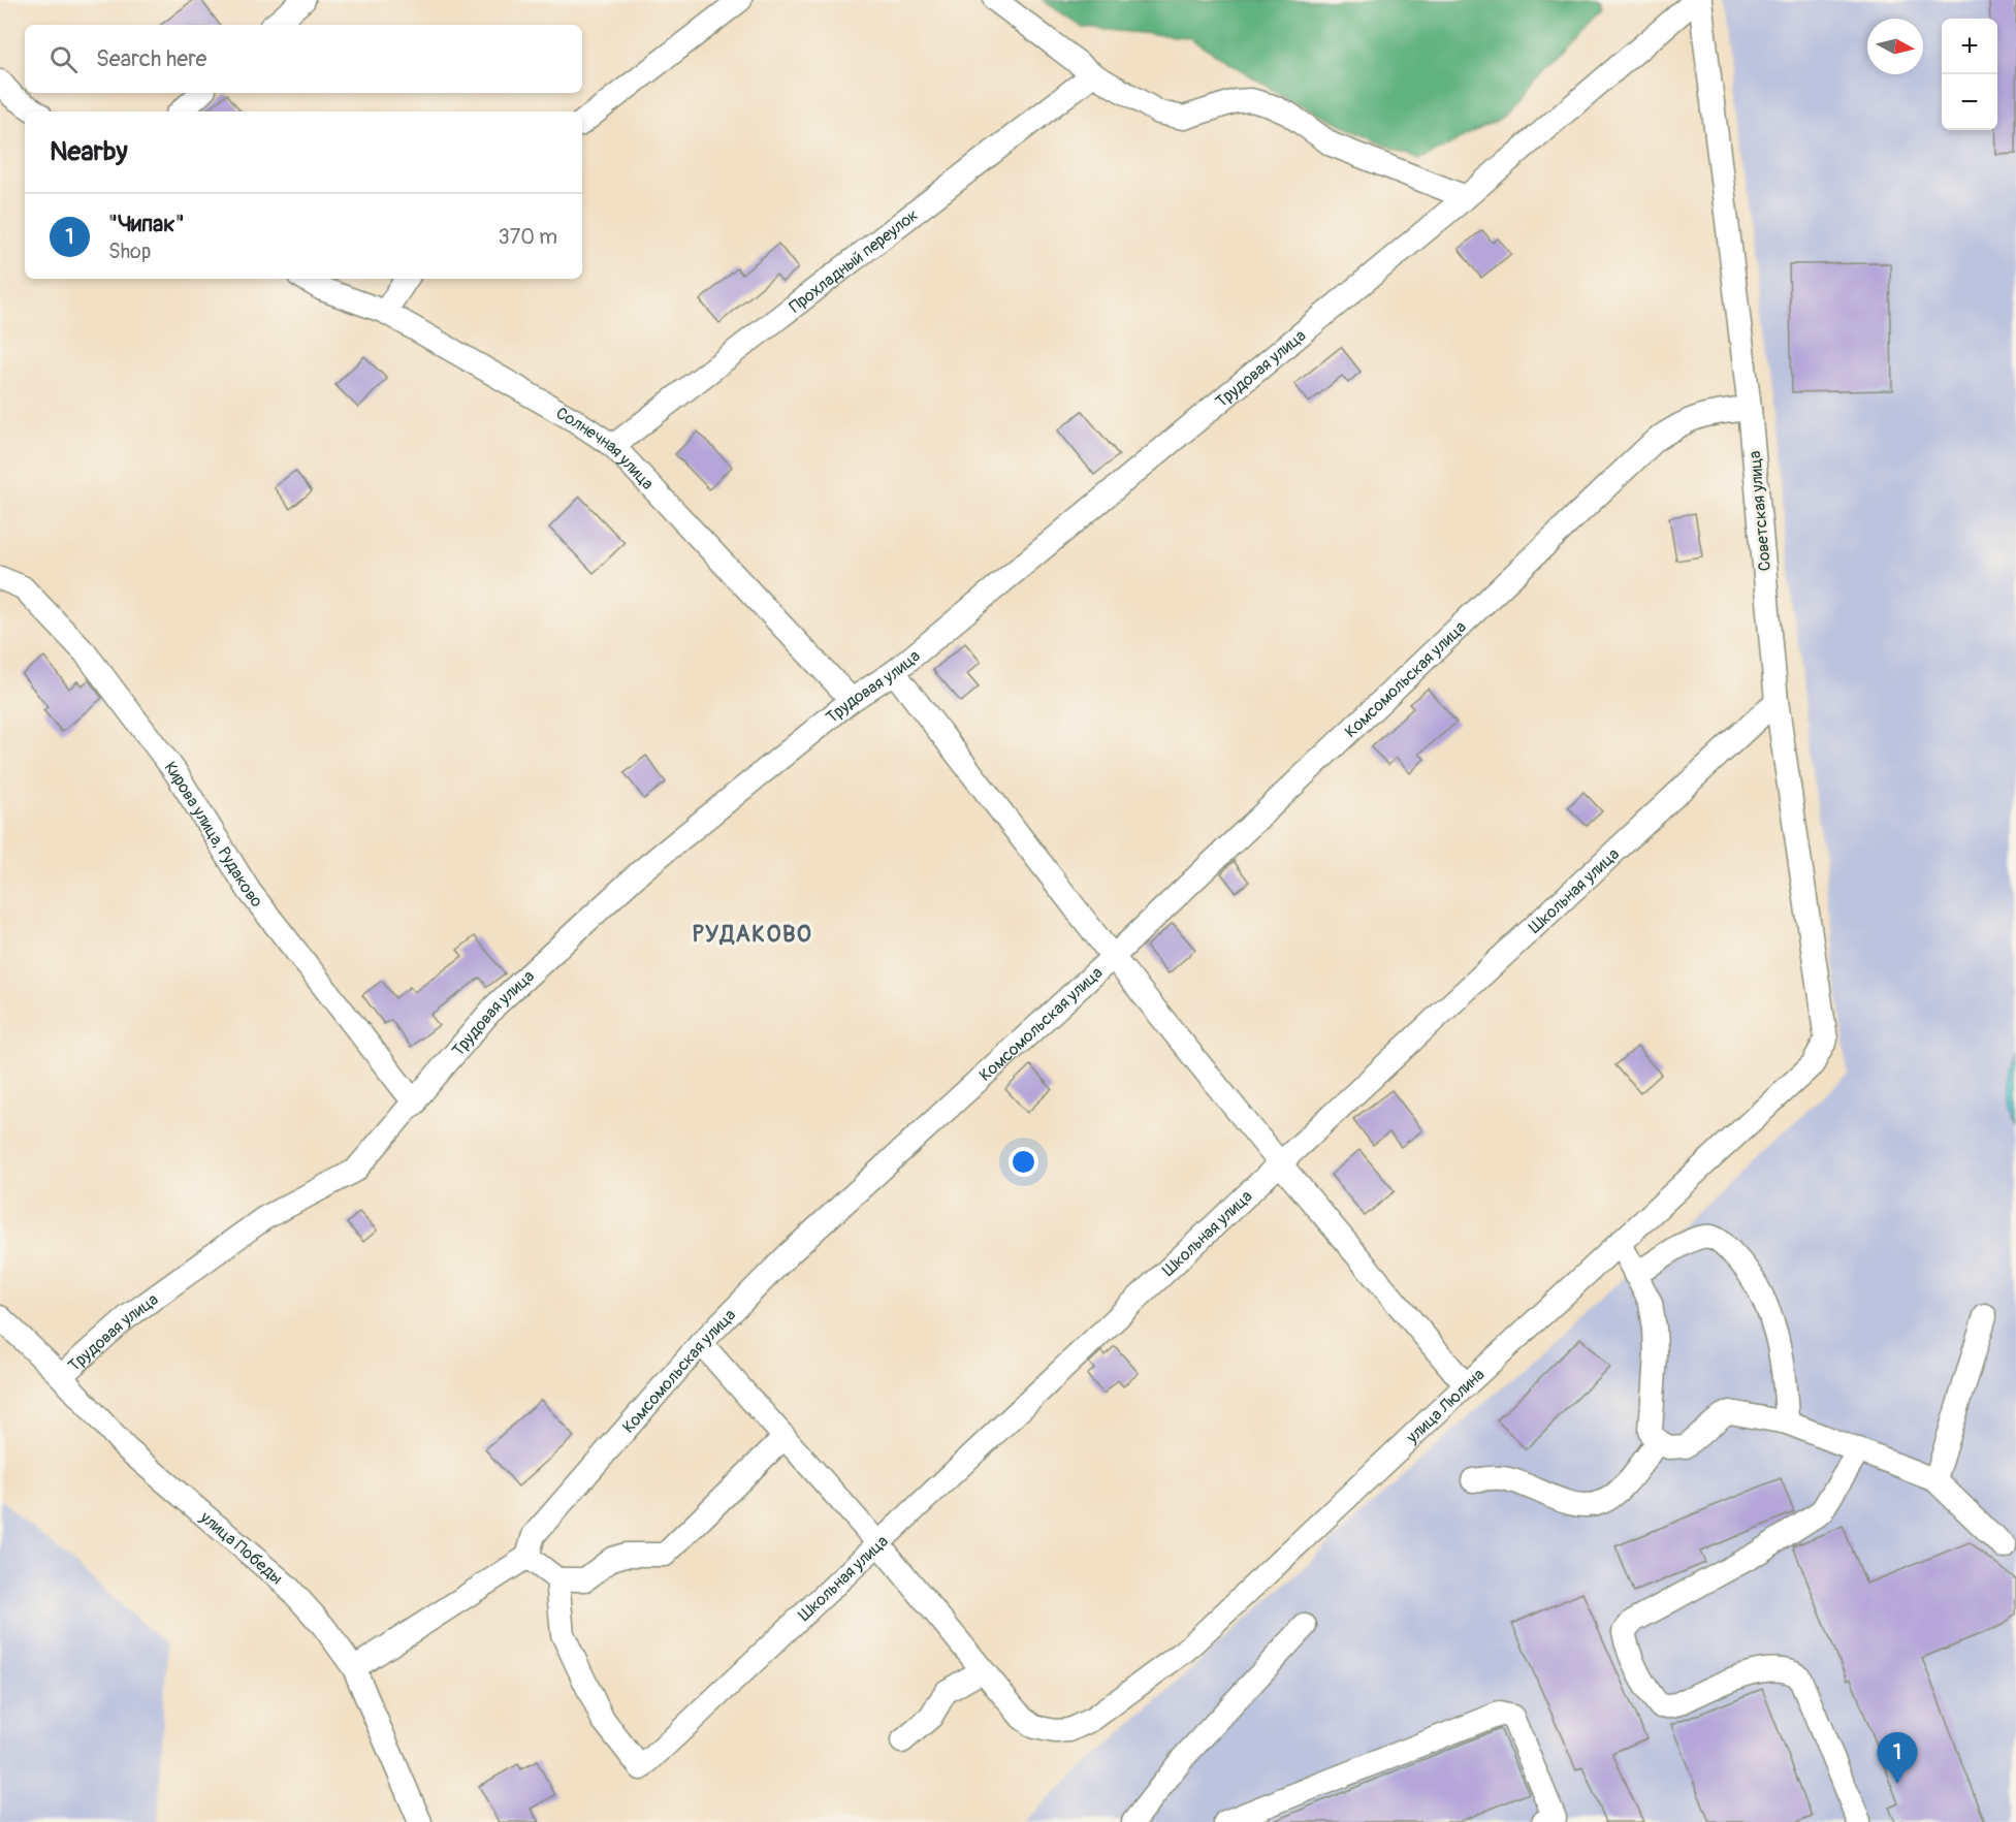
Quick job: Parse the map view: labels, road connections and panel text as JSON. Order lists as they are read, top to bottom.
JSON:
{
  "streets": {
    "street": [
      "Прохладный переулок",
      "Трудовая улица",
      "Солнечная улица",
      "Советская улица",
      "Комсомольская улица",
      "Кирова улица, Рудаково",
      "Школьная улица",
      "улица Люлина",
      "улица Победы"
    ]
  },
  "crossings": [
    ["Прохладный переулок", "Солнечная улица"],
    ["Трудовая улица", "Солнечная улица"],
    ["Трудовая улица", "Советская улица"],
    ["Трудовая улица", "Кирова улица, Рудаково"],
    ["Трудовая улица", "улица Победы"],
    ["Советская улица", "Комсомольская улица"],
    ["Советская улица", "Школьная улица"],
    ["Советская улица", "улица Люлина"]
  ],
  "districts": ["РУДАКОВО"],
  "north": "right",
  "page": {
    "map_buttons": ["+", "−"],
    "search": "Search here",
    "heading": "Nearby",
    "list": [
      {
        "mark": "1",
        "name": "\"Чипак\"",
        "note": "Shop",
        "value": "370 m"
      }
    ],
    "pins": "1"
  }
}
